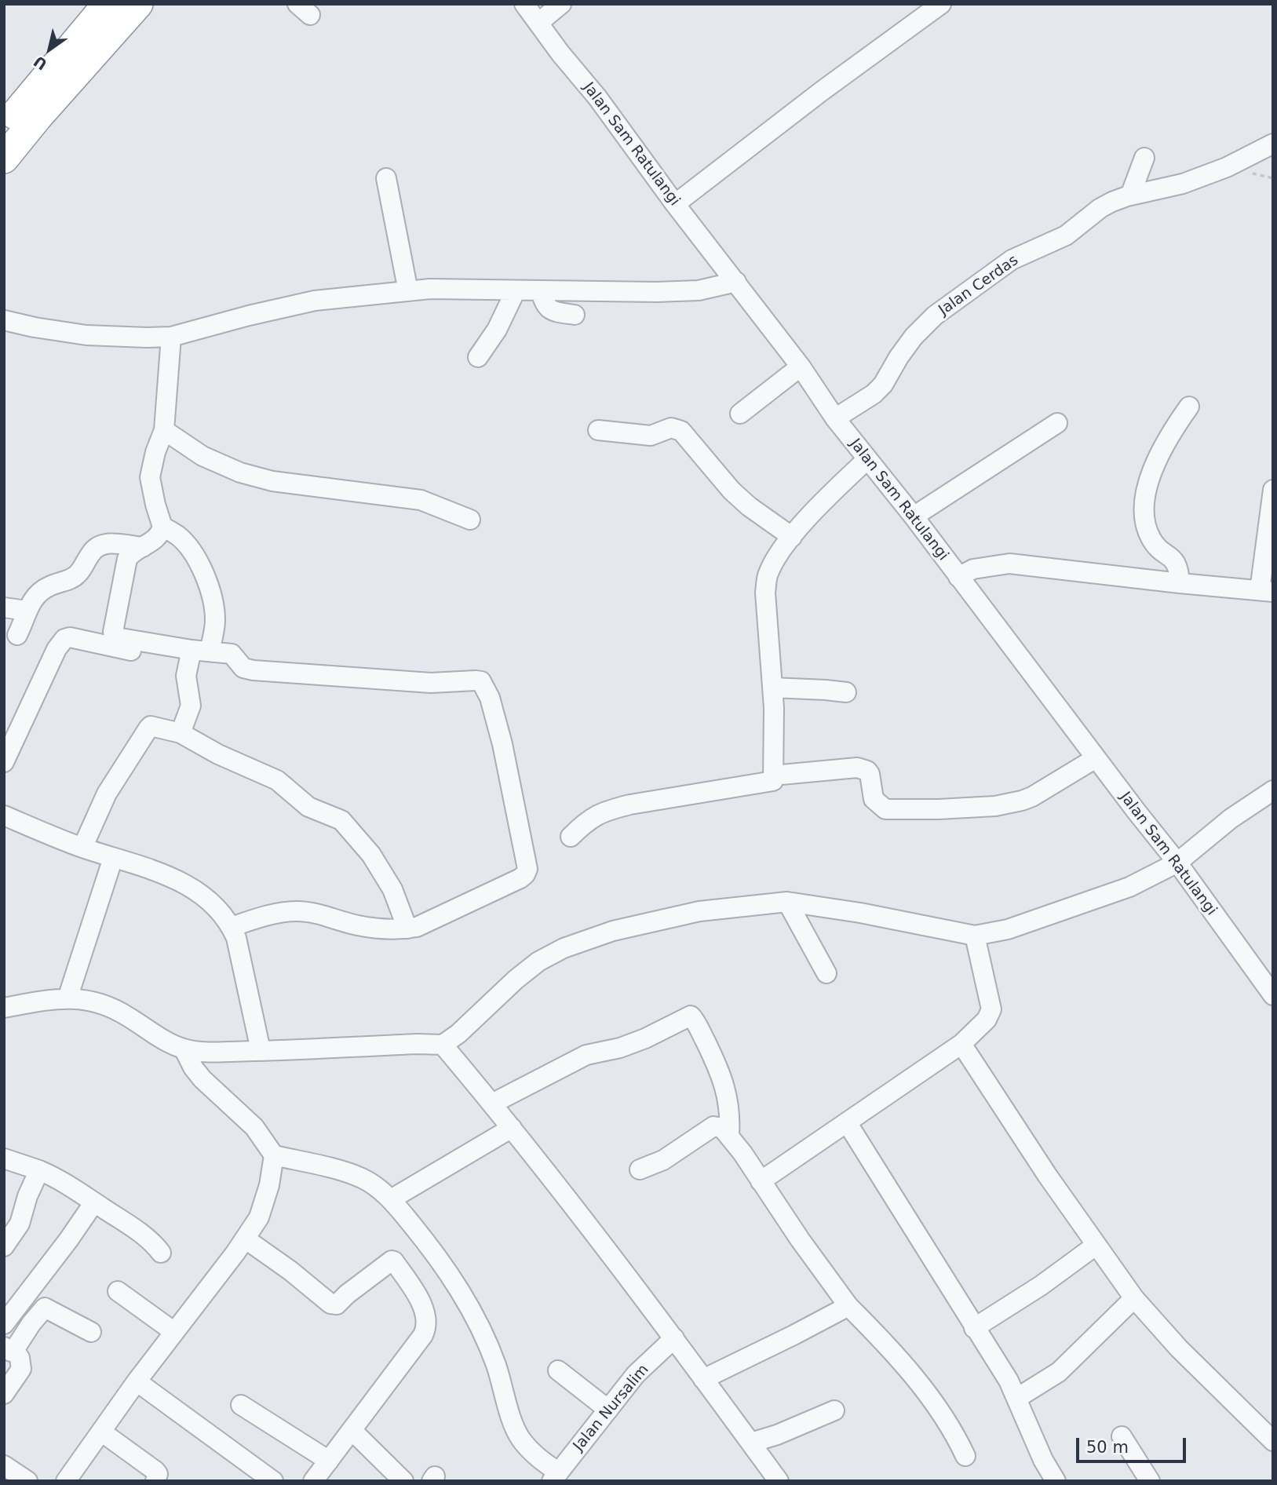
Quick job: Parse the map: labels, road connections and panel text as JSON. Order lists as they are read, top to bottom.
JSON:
{
  "streets": {
    "street": ["Jalan Sam Ratulangi", "Jalan Cerdas", "Jalan Nursalim"]
  },
  "crossings": [
    ["Jalan Sam Ratulangi", "Jalan Cerdas"]
  ],
  "scale_bar": "50 m",
  "north": "bottom left"
}
